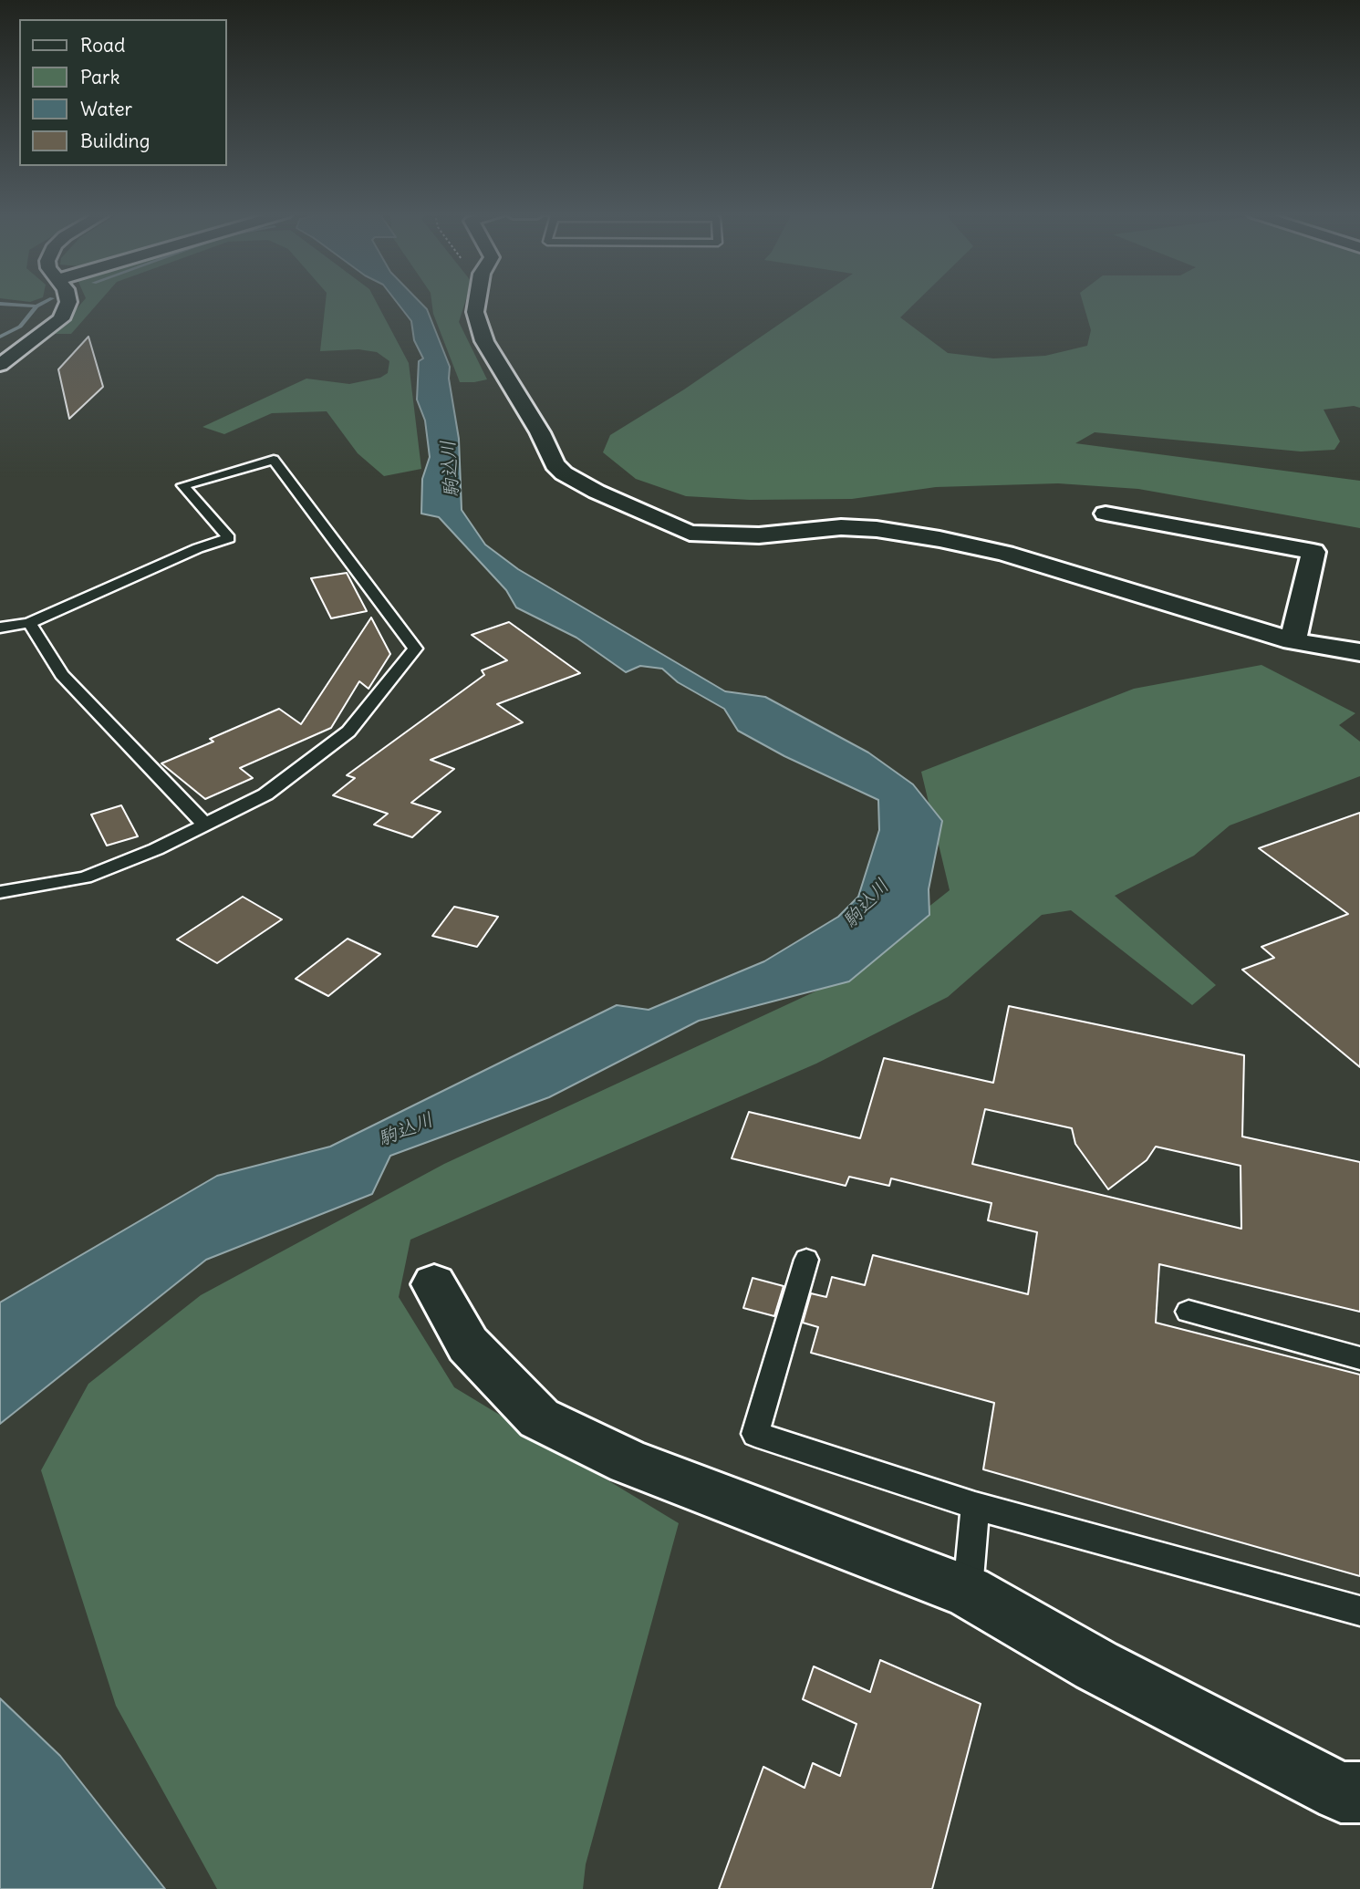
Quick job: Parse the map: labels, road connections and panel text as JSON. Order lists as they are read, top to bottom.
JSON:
{
  "water": ["駒込川"],
  "legend": [
    "Road",
    "Park",
    "Water",
    "Building"
  ]
}
